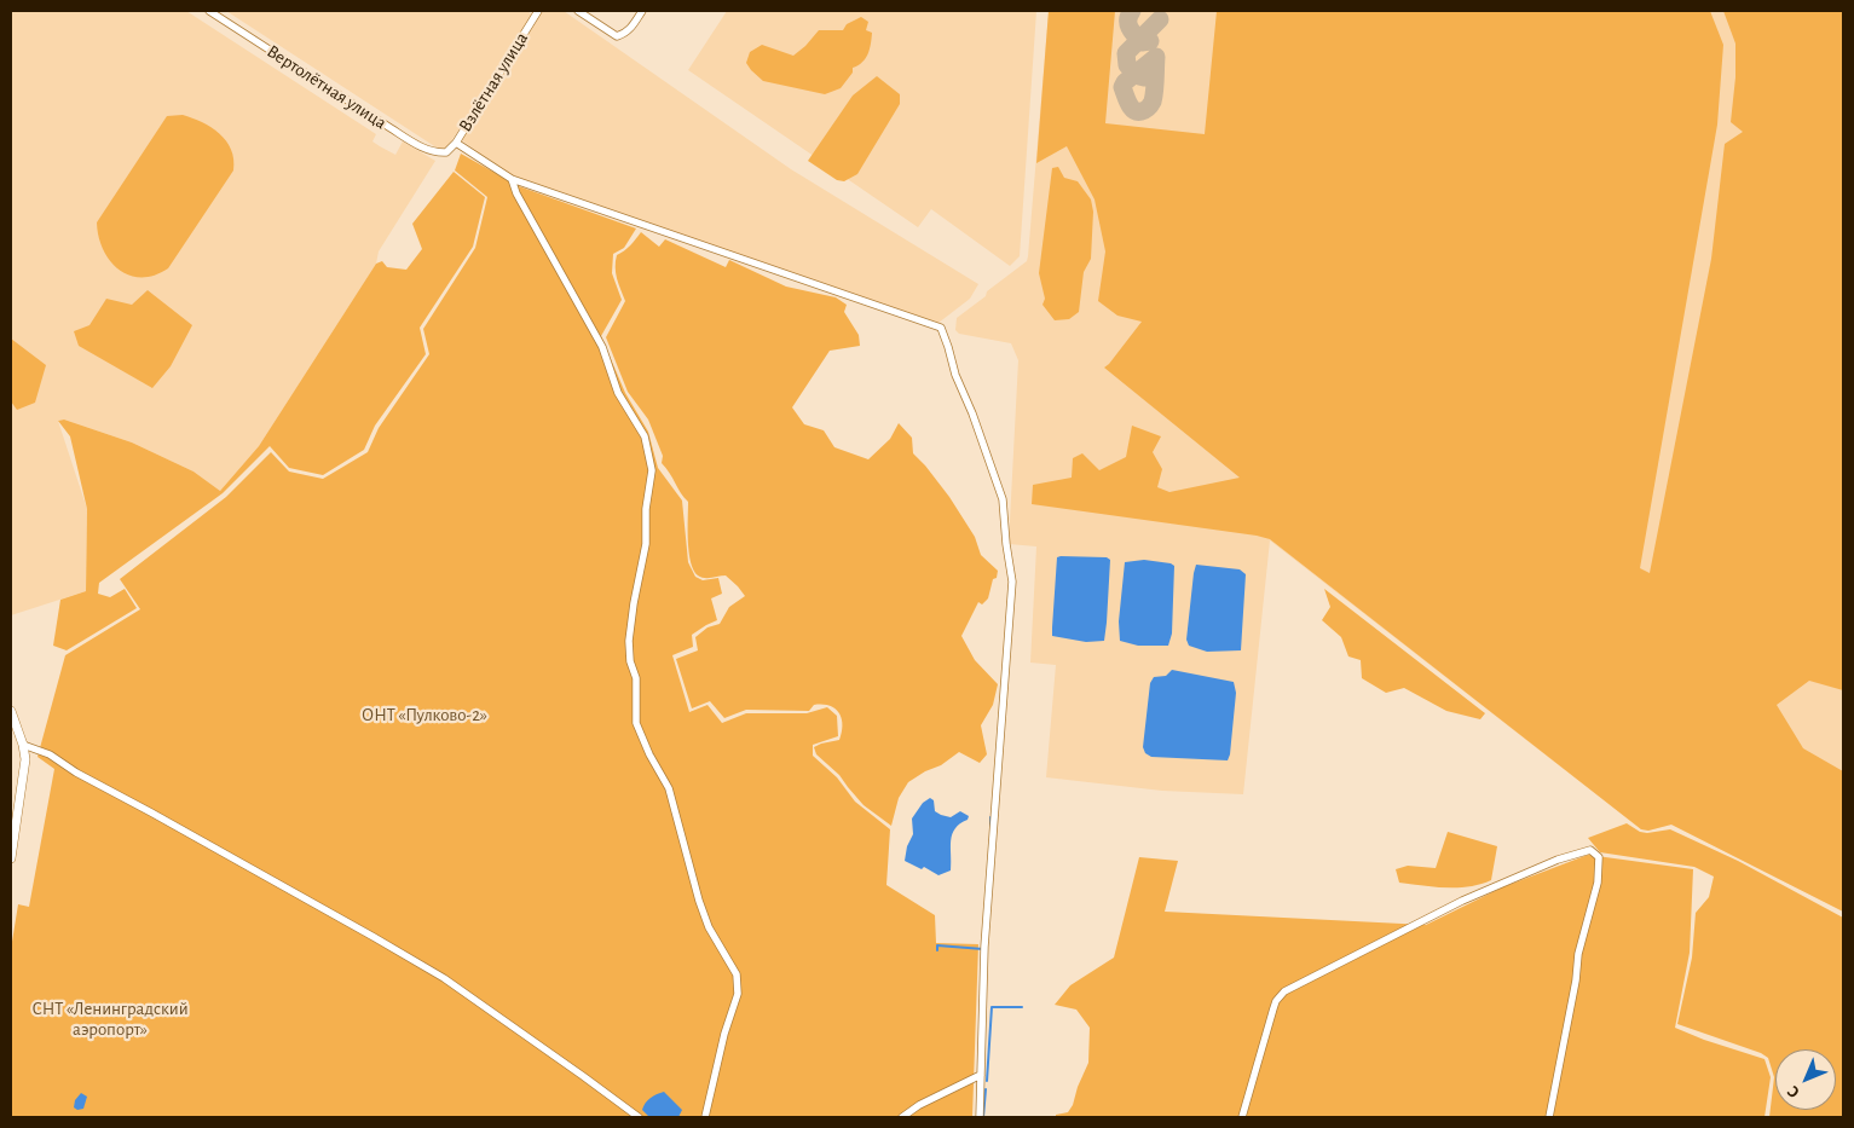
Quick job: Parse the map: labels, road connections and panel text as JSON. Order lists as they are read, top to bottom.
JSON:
{
  "streets": {
    "street": ["Взлётная улица", "Вертолётная улица"]
  },
  "crossings": [
    ["Взлётная улица", "Вертолётная улица"]
  ],
  "parks": ["ОНТ «Пулково-2»", "СНТ «Ленинградский аэропорт»"],
  "north": "bottom left"
}
